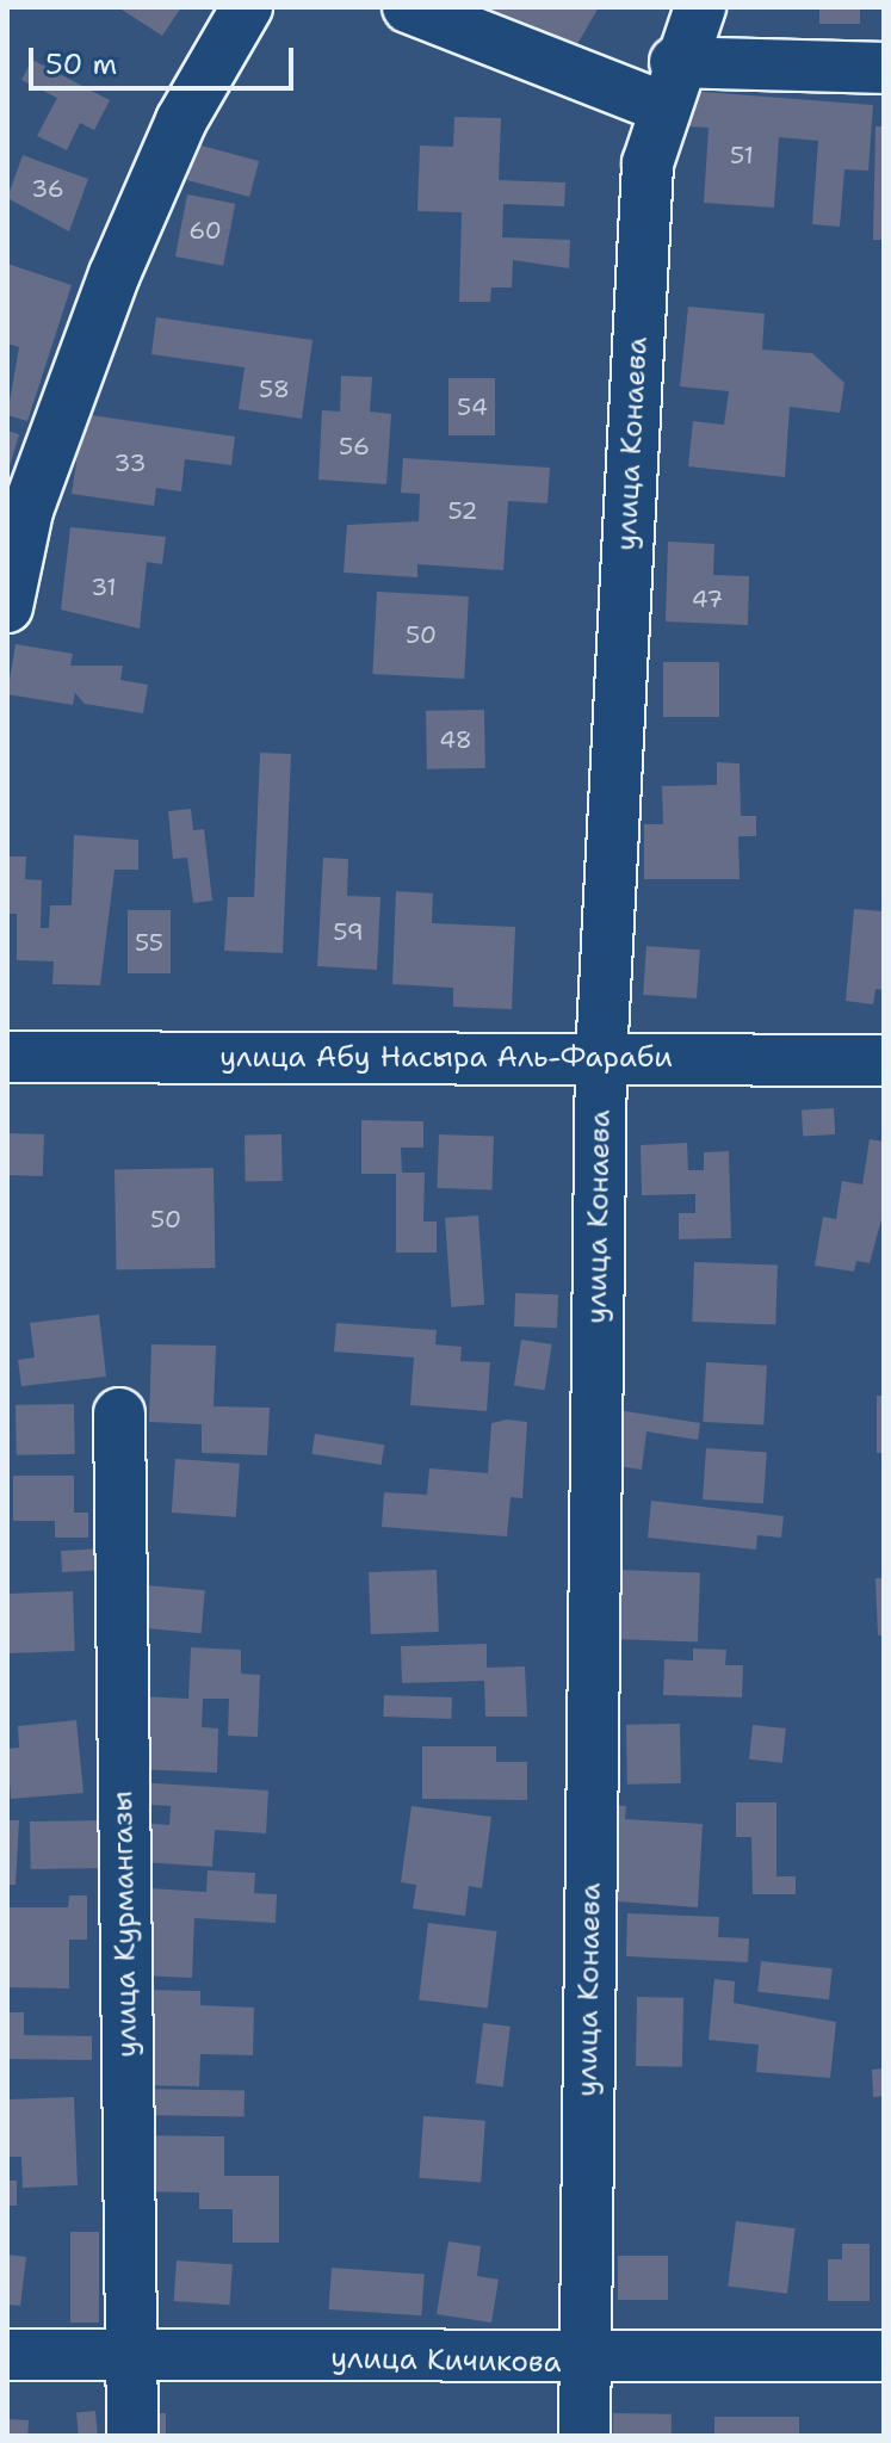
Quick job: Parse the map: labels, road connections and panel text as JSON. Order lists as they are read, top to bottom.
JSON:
{
  "streets": {
    "street": [
      "улица Конаева",
      "улица Абу Насыра Аль-Фараби",
      "улица Курмангазы",
      "улица Кичикова"
    ]
  },
  "crossings": [
    ["улица Конаева", "улица Абу Насыра Аль-Фараби"],
    ["улица Конаева", "улица Кичикова"],
    ["улица Курмангазы", "улица Кичикова"]
  ],
  "house_numbers": [
    "51",
    "36",
    "60",
    "58",
    "54",
    "56",
    "33",
    "52",
    "31",
    "47",
    "50",
    "48",
    "59",
    "55",
    "50"
  ],
  "scale_bar": "50 m"
}
